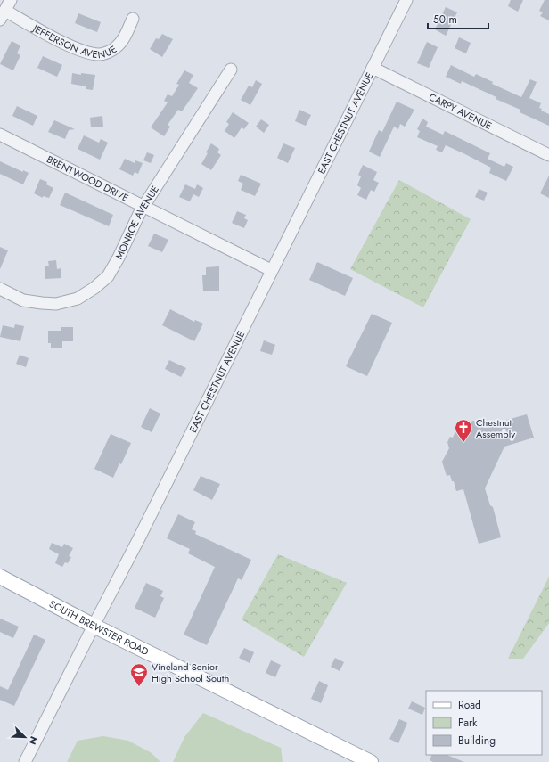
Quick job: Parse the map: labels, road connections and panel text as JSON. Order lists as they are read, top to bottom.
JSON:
{
  "streets": {
    "main road": ["SOUTH BREWSTER ROAD"],
    "street": [
      "JEFFERSON AVENUE",
      "CARPY AVENUE",
      "EAST CHESTNUT AVENUE",
      "BRENTWOOD DRIVE",
      "MONROE AVENUE"
    ]
  },
  "crossings": [
    ["CARPY AVENUE", "EAST CHESTNUT AVENUE"],
    ["EAST CHESTNUT AVENUE", "BRENTWOOD DRIVE"],
    ["EAST CHESTNUT AVENUE", "SOUTH BREWSTER ROAD"],
    ["BRENTWOOD DRIVE", "MONROE AVENUE"]
  ],
  "places": {
    "church": ["Chestnut Assembly"],
    "school or university": ["Vineland Senior High School South"]
  },
  "legend": ["Road", "Park", "Building"],
  "scale_bar": "50 m",
  "north": "bottom right"
}
